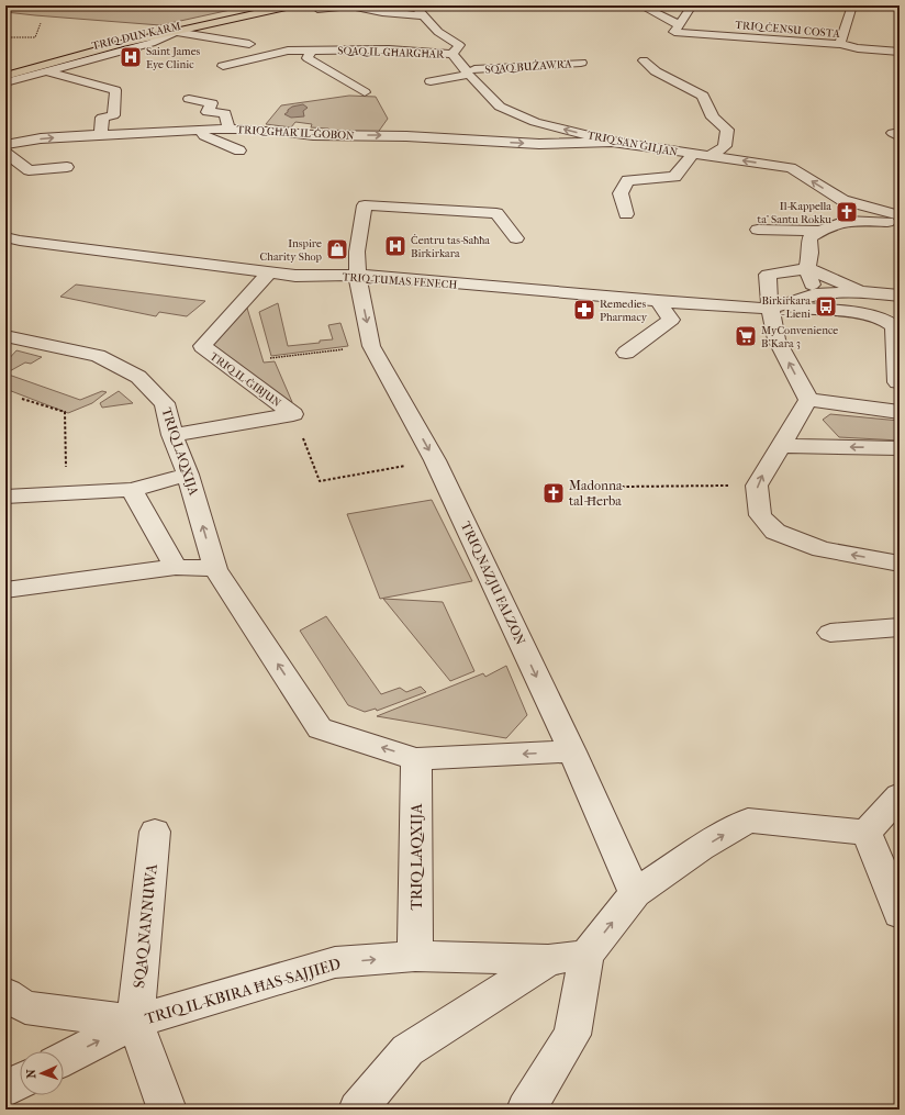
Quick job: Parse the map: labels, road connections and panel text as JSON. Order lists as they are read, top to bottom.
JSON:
{
  "streets": {
    "highway": ["TRIQ DUN KARM"],
    "street": [
      "TRIQ ĊENSU COSTA",
      "SQAQ IL-GĦARGĦAR",
      "SQAQ BUŻAWRA",
      "TRIQ GĦAR IL-ĠOBON",
      "TRIQ SAN ĠILJAN",
      "TRIQ TUMAS FENECH",
      "TRIQ IL-ĠIBJUN",
      "TRIQ LAQXIJA",
      "TRIQ NAZJU FALZON",
      "SQAQ NANNUWA",
      "TRIQ IL-KBIRA ĦAS-SAJJIED"
    ]
  },
  "crossings": [
    ["SQAQ IL-GĦARGĦAR", "TRIQ SAN ĠILJAN"],
    ["SQAQ BUŻAWRA", "TRIQ SAN ĠILJAN"],
    ["TRIQ GĦAR IL-ĠOBON", "TRIQ SAN ĠILJAN"],
    ["TRIQ TUMAS FENECH", "TRIQ IL-ĠIBJUN"],
    ["TRIQ TUMAS FENECH", "TRIQ NAZJU FALZON"],
    ["TRIQ IL-ĠIBJUN", "TRIQ LAQXIJA"],
    ["TRIQ LAQXIJA", "TRIQ NAZJU FALZON"],
    ["TRIQ LAQXIJA", "TRIQ IL-KBIRA ĦAS-SAJJIED"],
    ["SQAQ NANNUWA", "TRIQ IL-KBIRA ĦAS-SAJJIED"]
  ],
  "one_way": ["TRIQ LAQXIJA", "TRIQ NAZJU FALZON", "TRIQ IL-KBIRA ĦAS-SAJJIED"],
  "places": {
    "hospital": ["Saint James Eye Clinic", "Ċentru tas-Saħħa Birkirkara"],
    "church": ["Il-Kappella ta' Santu Rokku", "Madonna tal-Ħerba"],
    "shop": ["Inspire Charity Shop"],
    "bus stop": ["Birkirkara - Lieni"],
    "pharmacy": ["Remedies Pharmacy"],
    "supermarket": ["MyConvenience B'Kara 3"]
  },
  "north": "left"
}
